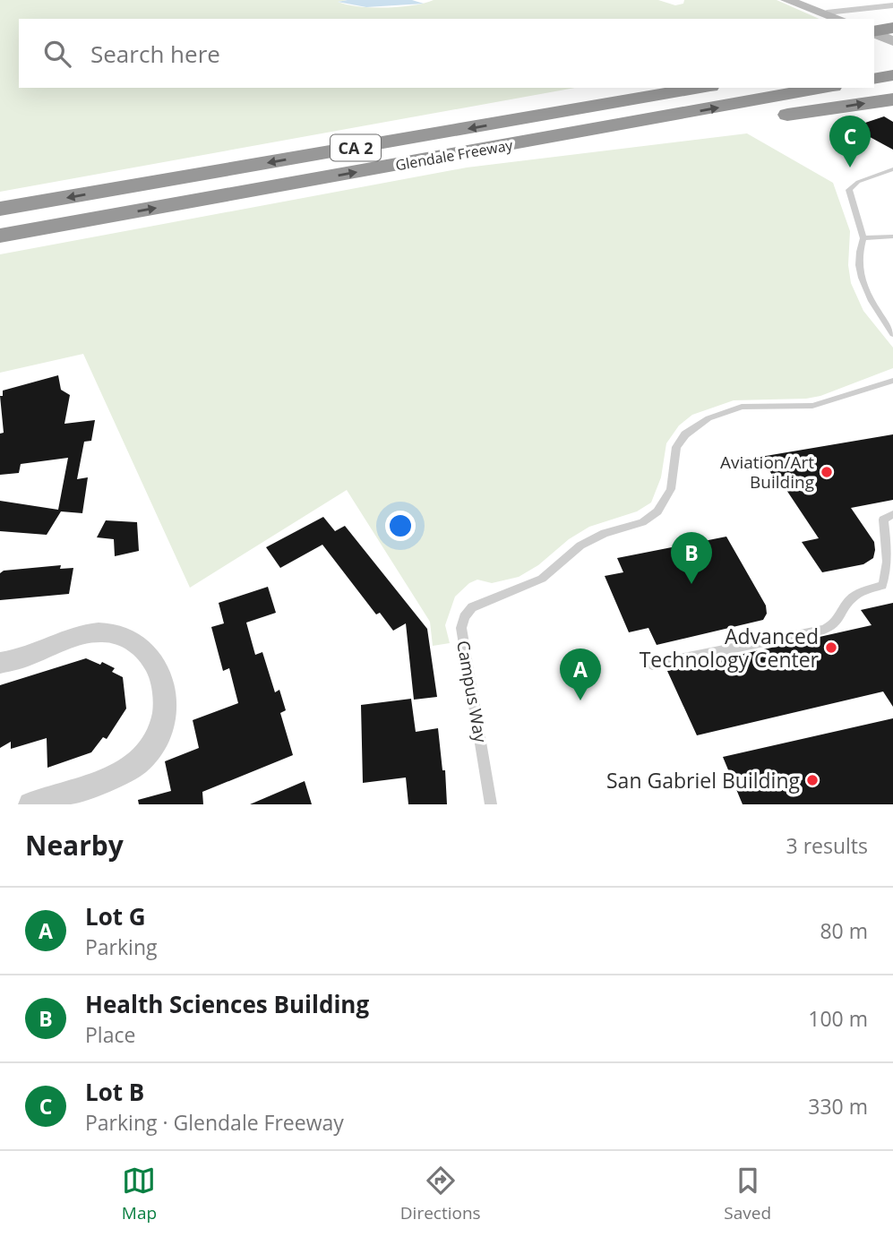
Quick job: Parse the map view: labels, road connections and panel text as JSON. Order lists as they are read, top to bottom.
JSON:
{
  "streets": {
    "highway": ["CA 2", "Glendale Freeway"],
    "lane": ["Campus Way"]
  },
  "places": ["Aviation/Art Building", "Advanced Technology Center", "San Gabriel Building"],
  "page": {
    "search": "Search here",
    "pins": ["C", "B", "A"],
    "heading": ["Nearby", "3 results"],
    "list": [
      {
        "mark": "A",
        "name": "Lot G",
        "note": "Parking",
        "value": "80 m"
      },
      {
        "mark": "B",
        "name": "Health Sciences Building",
        "note": "Place",
        "value": "100 m"
      },
      {
        "mark": "C",
        "name": "Lot B",
        "note": "Parking · Glendale Freeway",
        "value": "330 m"
      }
    ],
    "nav": ["Map", "Directions", "Saved"]
  }
}
